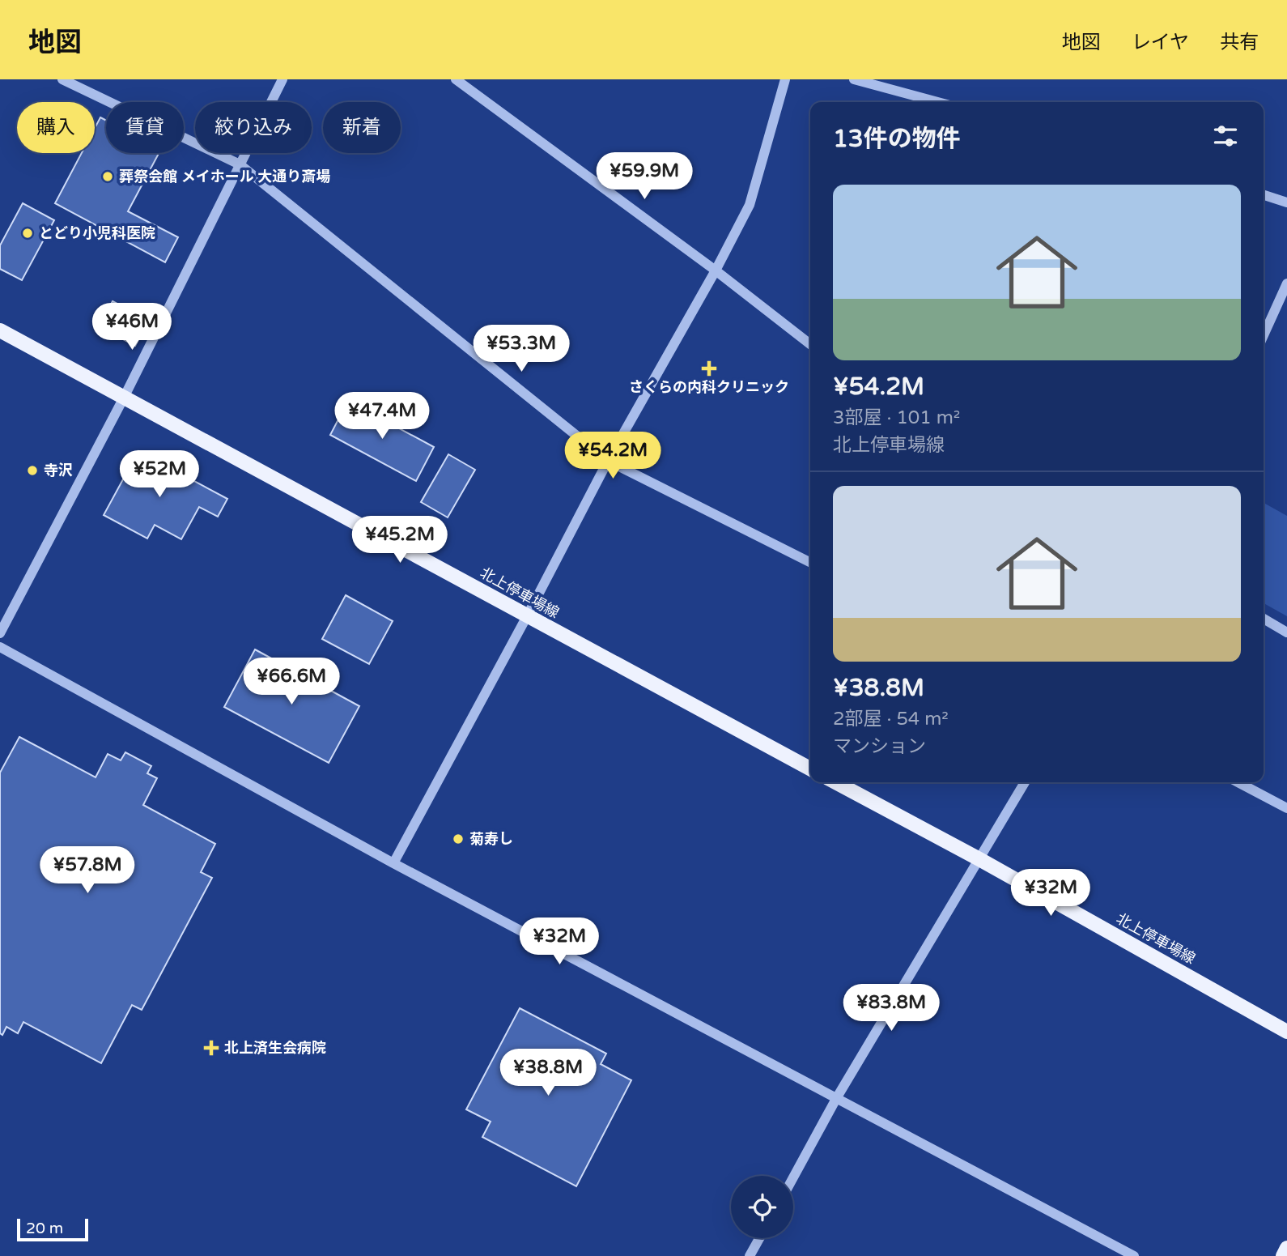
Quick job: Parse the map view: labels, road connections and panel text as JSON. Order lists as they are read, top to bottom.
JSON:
{
  "streets": {
    "main road": ["北上停車場線"]
  },
  "places": {
    "other": [
      "葬祭会館 メイホール 大通り斎場",
      "とどり小児科医院",
      "寺沢",
      "菊寿し"
    ],
    "health": ["さくらの内科クリニック", "北上済生会病院"]
  },
  "scale_bar": "20 m",
  "page": {
    "header": "地図",
    "nav": ["地図", "レイヤ", "共有"],
    "chip": [
      "購入",
      "賃貸",
      "絞り込み",
      "新着"
    ],
    "heading": "13件の物件",
    "price": [
      "¥59.9M",
      "¥46M",
      "¥53.3M",
      "¥47.4M",
      "¥54.2M",
      "¥52M",
      "¥45.2M",
      "¥66.6M",
      "¥57.8M",
      "¥32M",
      "¥32M",
      "¥83.8M",
      "¥38.8M"
    ],
    "list": [
      {
        "name": "¥54.2M",
        "note": "3部屋 · 101 m² · 北上停車場線"
      },
      {
        "name": "¥38.8M",
        "note": "2部屋 · 54 m² · マンション"
      }
    ],
    "scale": "20 m"
  }
}
